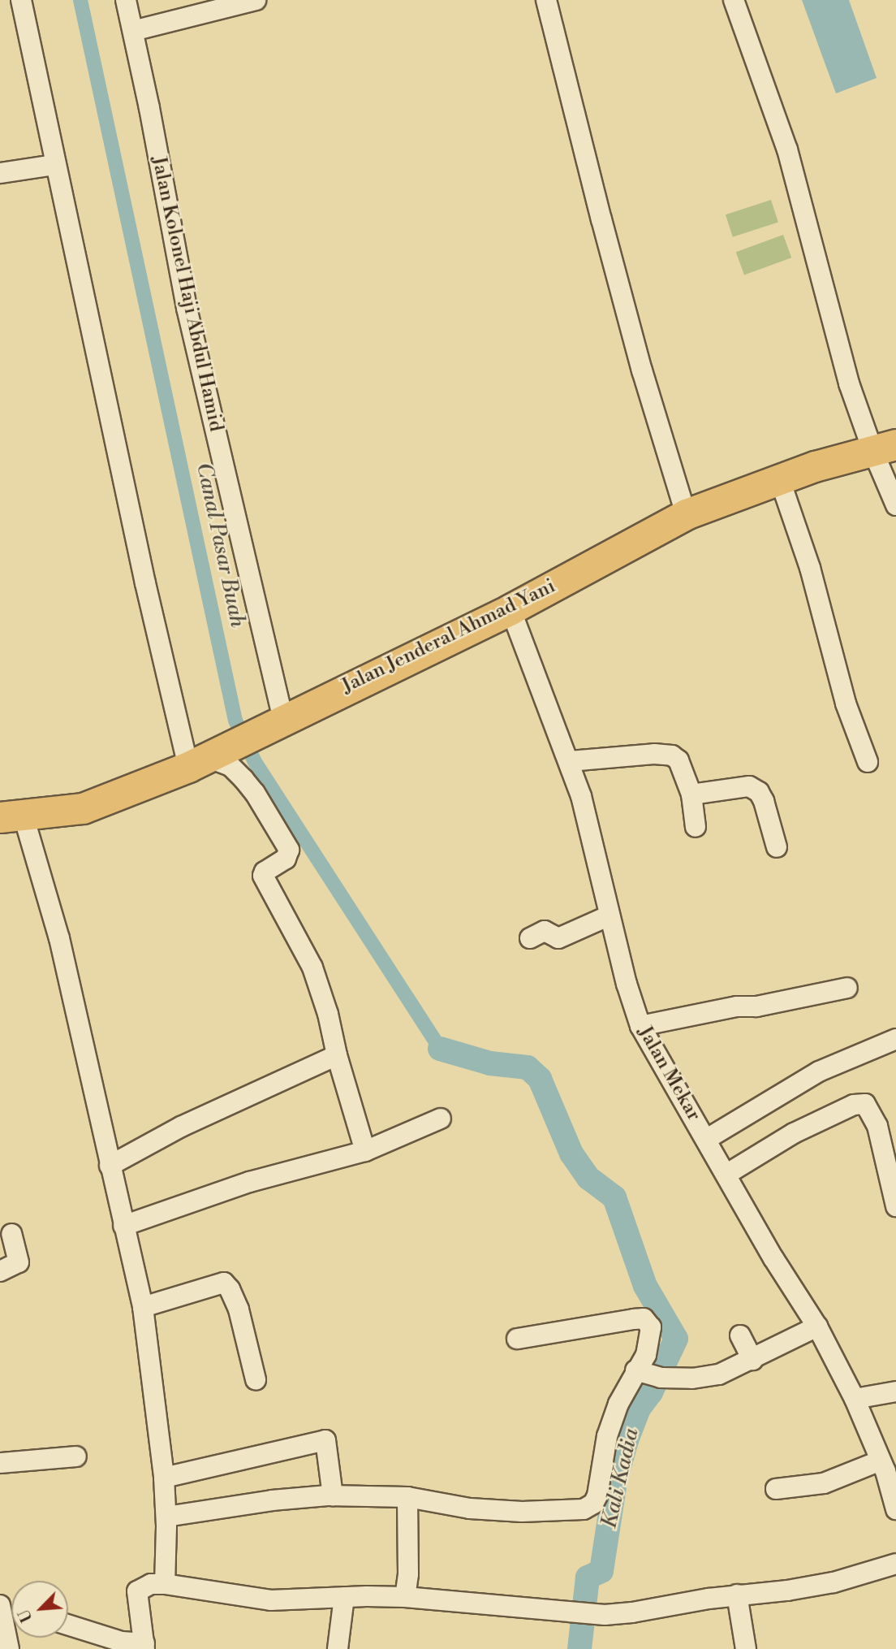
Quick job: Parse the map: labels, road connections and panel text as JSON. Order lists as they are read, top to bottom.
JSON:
{
  "streets": {
    "highway": ["Jalan Jenderal Ahmad Yani"],
    "street": ["Jalan Kolonel Haji Abdul Hamid", "Jalan Mekar"]
  },
  "crossings": [
    ["Jalan Kolonel Haji Abdul Hamid", "Jalan Jenderal Ahmad Yani"],
    ["Jalan Jenderal Ahmad Yani", "Jalan Mekar"]
  ],
  "water": ["Canal Pasar Buah", "Kali Kadia"],
  "north": "bottom left"
}
